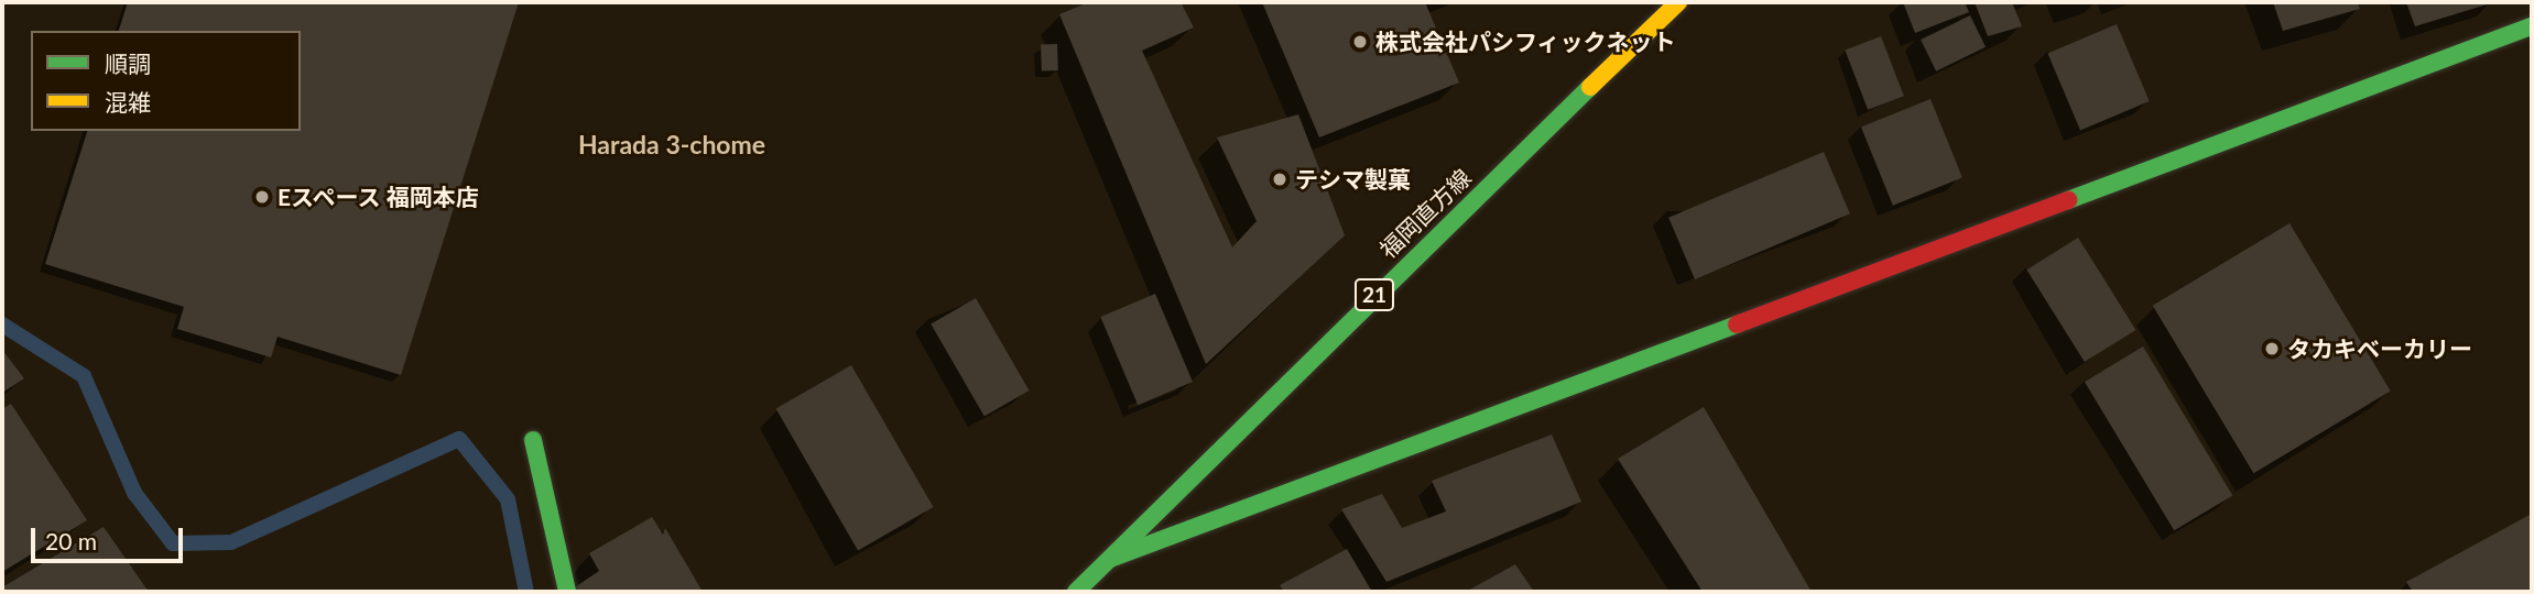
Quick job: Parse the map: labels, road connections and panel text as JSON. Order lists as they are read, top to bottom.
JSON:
{
  "streets": {
    "street": ["福岡直方線", "21"]
  },
  "districts": ["Harada 3-chome"],
  "places": [
    "株式会社パシフィックネット",
    "テシマ製菓",
    "Eスペース 福岡本店",
    "タカキベーカリー"
  ],
  "legend": ["順調", "混雑"],
  "scale_bar": "20 m"
}
